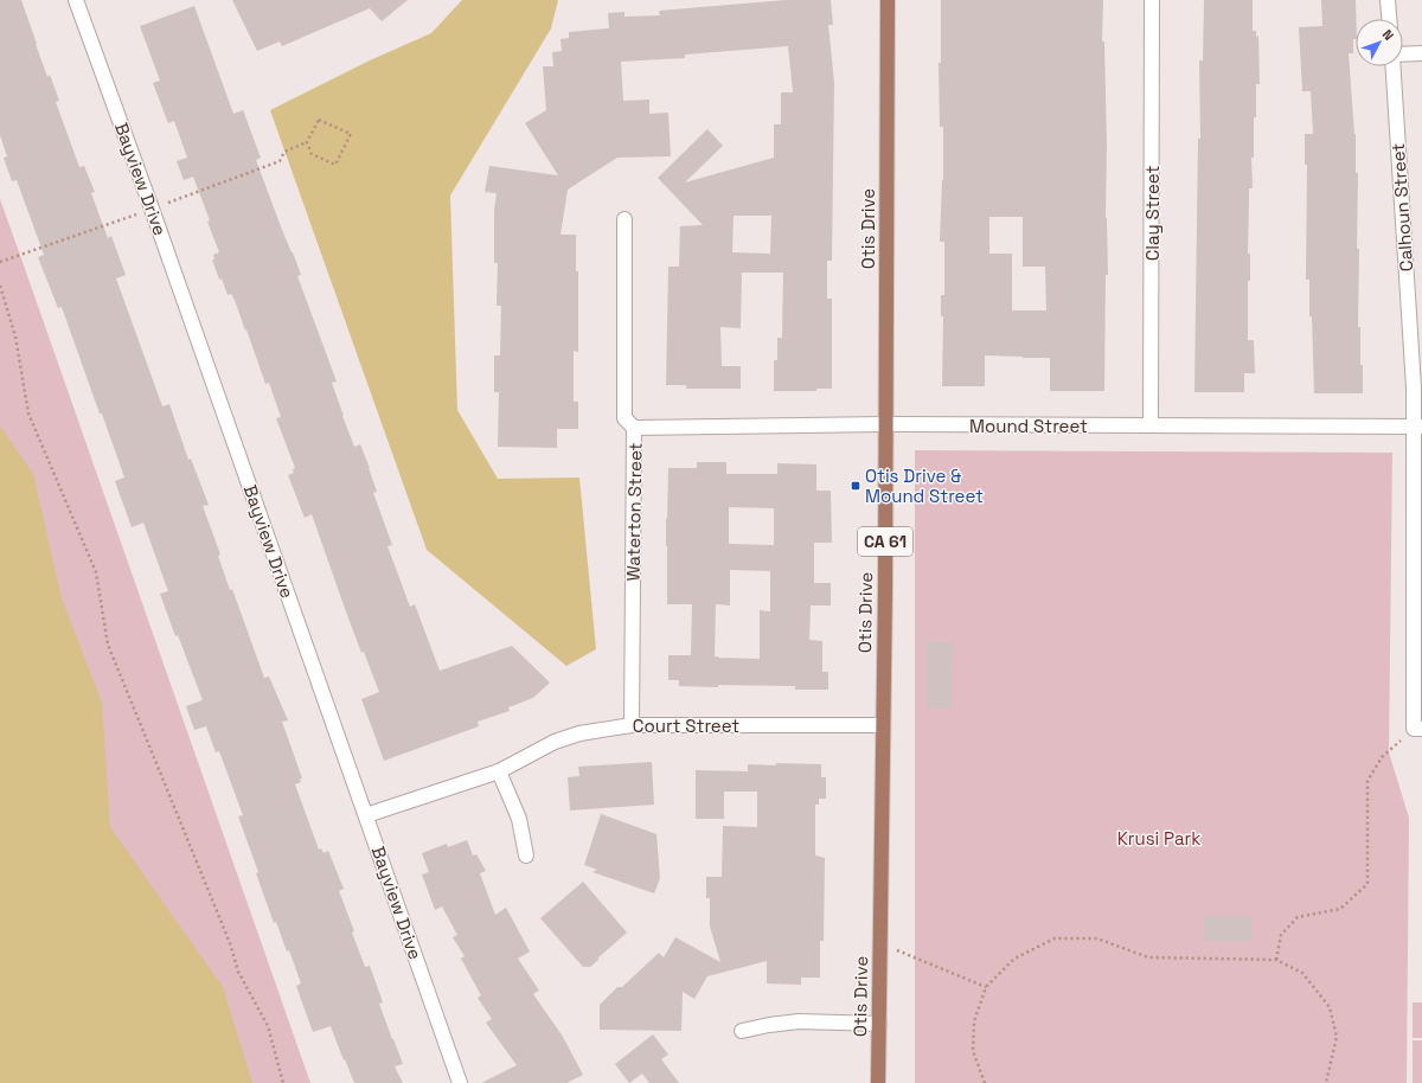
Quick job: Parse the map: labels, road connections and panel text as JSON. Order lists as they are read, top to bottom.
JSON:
{
  "streets": {
    "main road": ["Otis Drive", "CA 61"],
    "street": [
      "Bayview Drive",
      "Calhoun Street",
      "Clay Street",
      "Mound Street",
      "Waterton Street",
      "Court Street"
    ]
  },
  "crossings": [
    ["Bayview Drive", "Court Street"],
    ["Calhoun Street", "Mound Street"],
    ["Clay Street", "Mound Street"],
    ["Otis Drive", "Mound Street"],
    ["Otis Drive", "Court Street"],
    ["Mound Street", "Waterton Street"],
    ["Waterton Street", "Court Street"]
  ],
  "parks": ["Krusi Park"],
  "places": {
    "transit": ["Otis Drive & Mound Street"]
  },
  "north": "top right"
}
